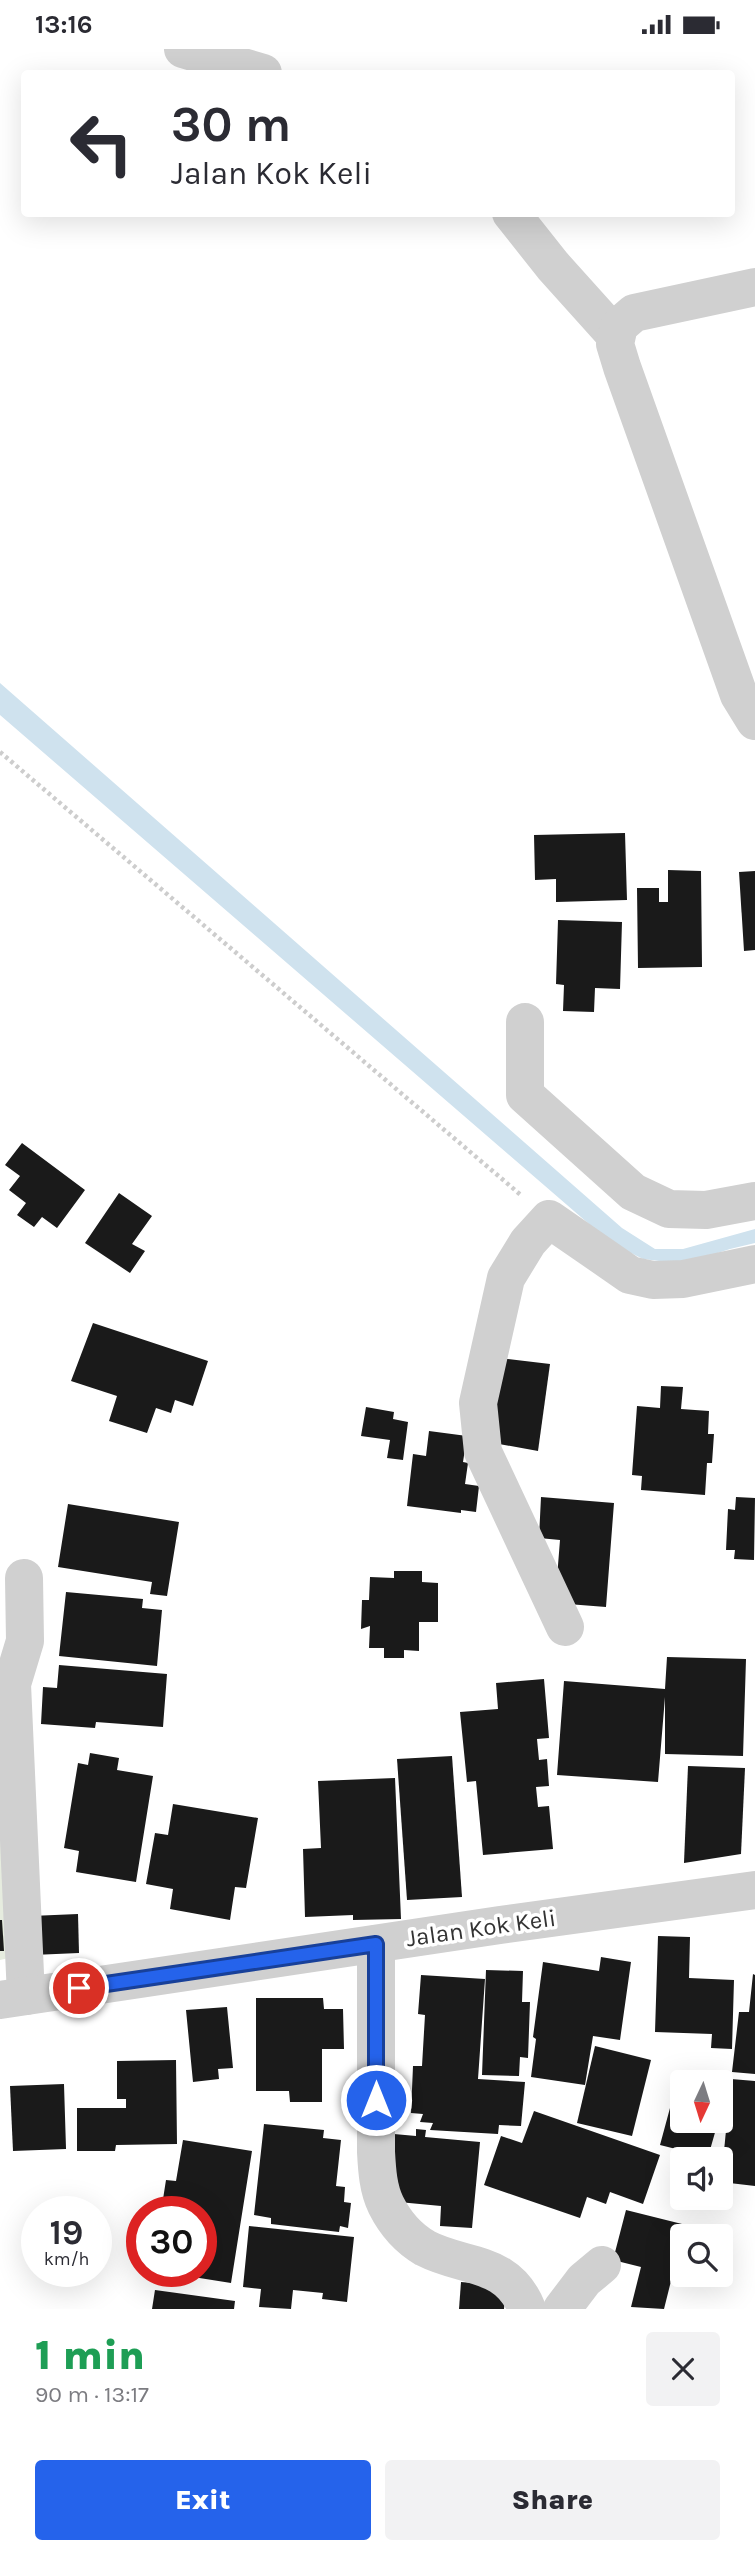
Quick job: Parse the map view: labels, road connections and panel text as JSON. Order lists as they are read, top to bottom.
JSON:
{
  "streets": {
    "street": ["Jalan Kok Keli"]
  },
  "north": "bottom",
  "page": {
    "status": "13:16",
    "turn": ["30 m", "Jalan Kok Keli"],
    "speed": "19 km/h",
    "limit": "30",
    "heading": ["1 min", "90 m · 13:17"],
    "buttons": ["Exit", "Share"]
  }
}
